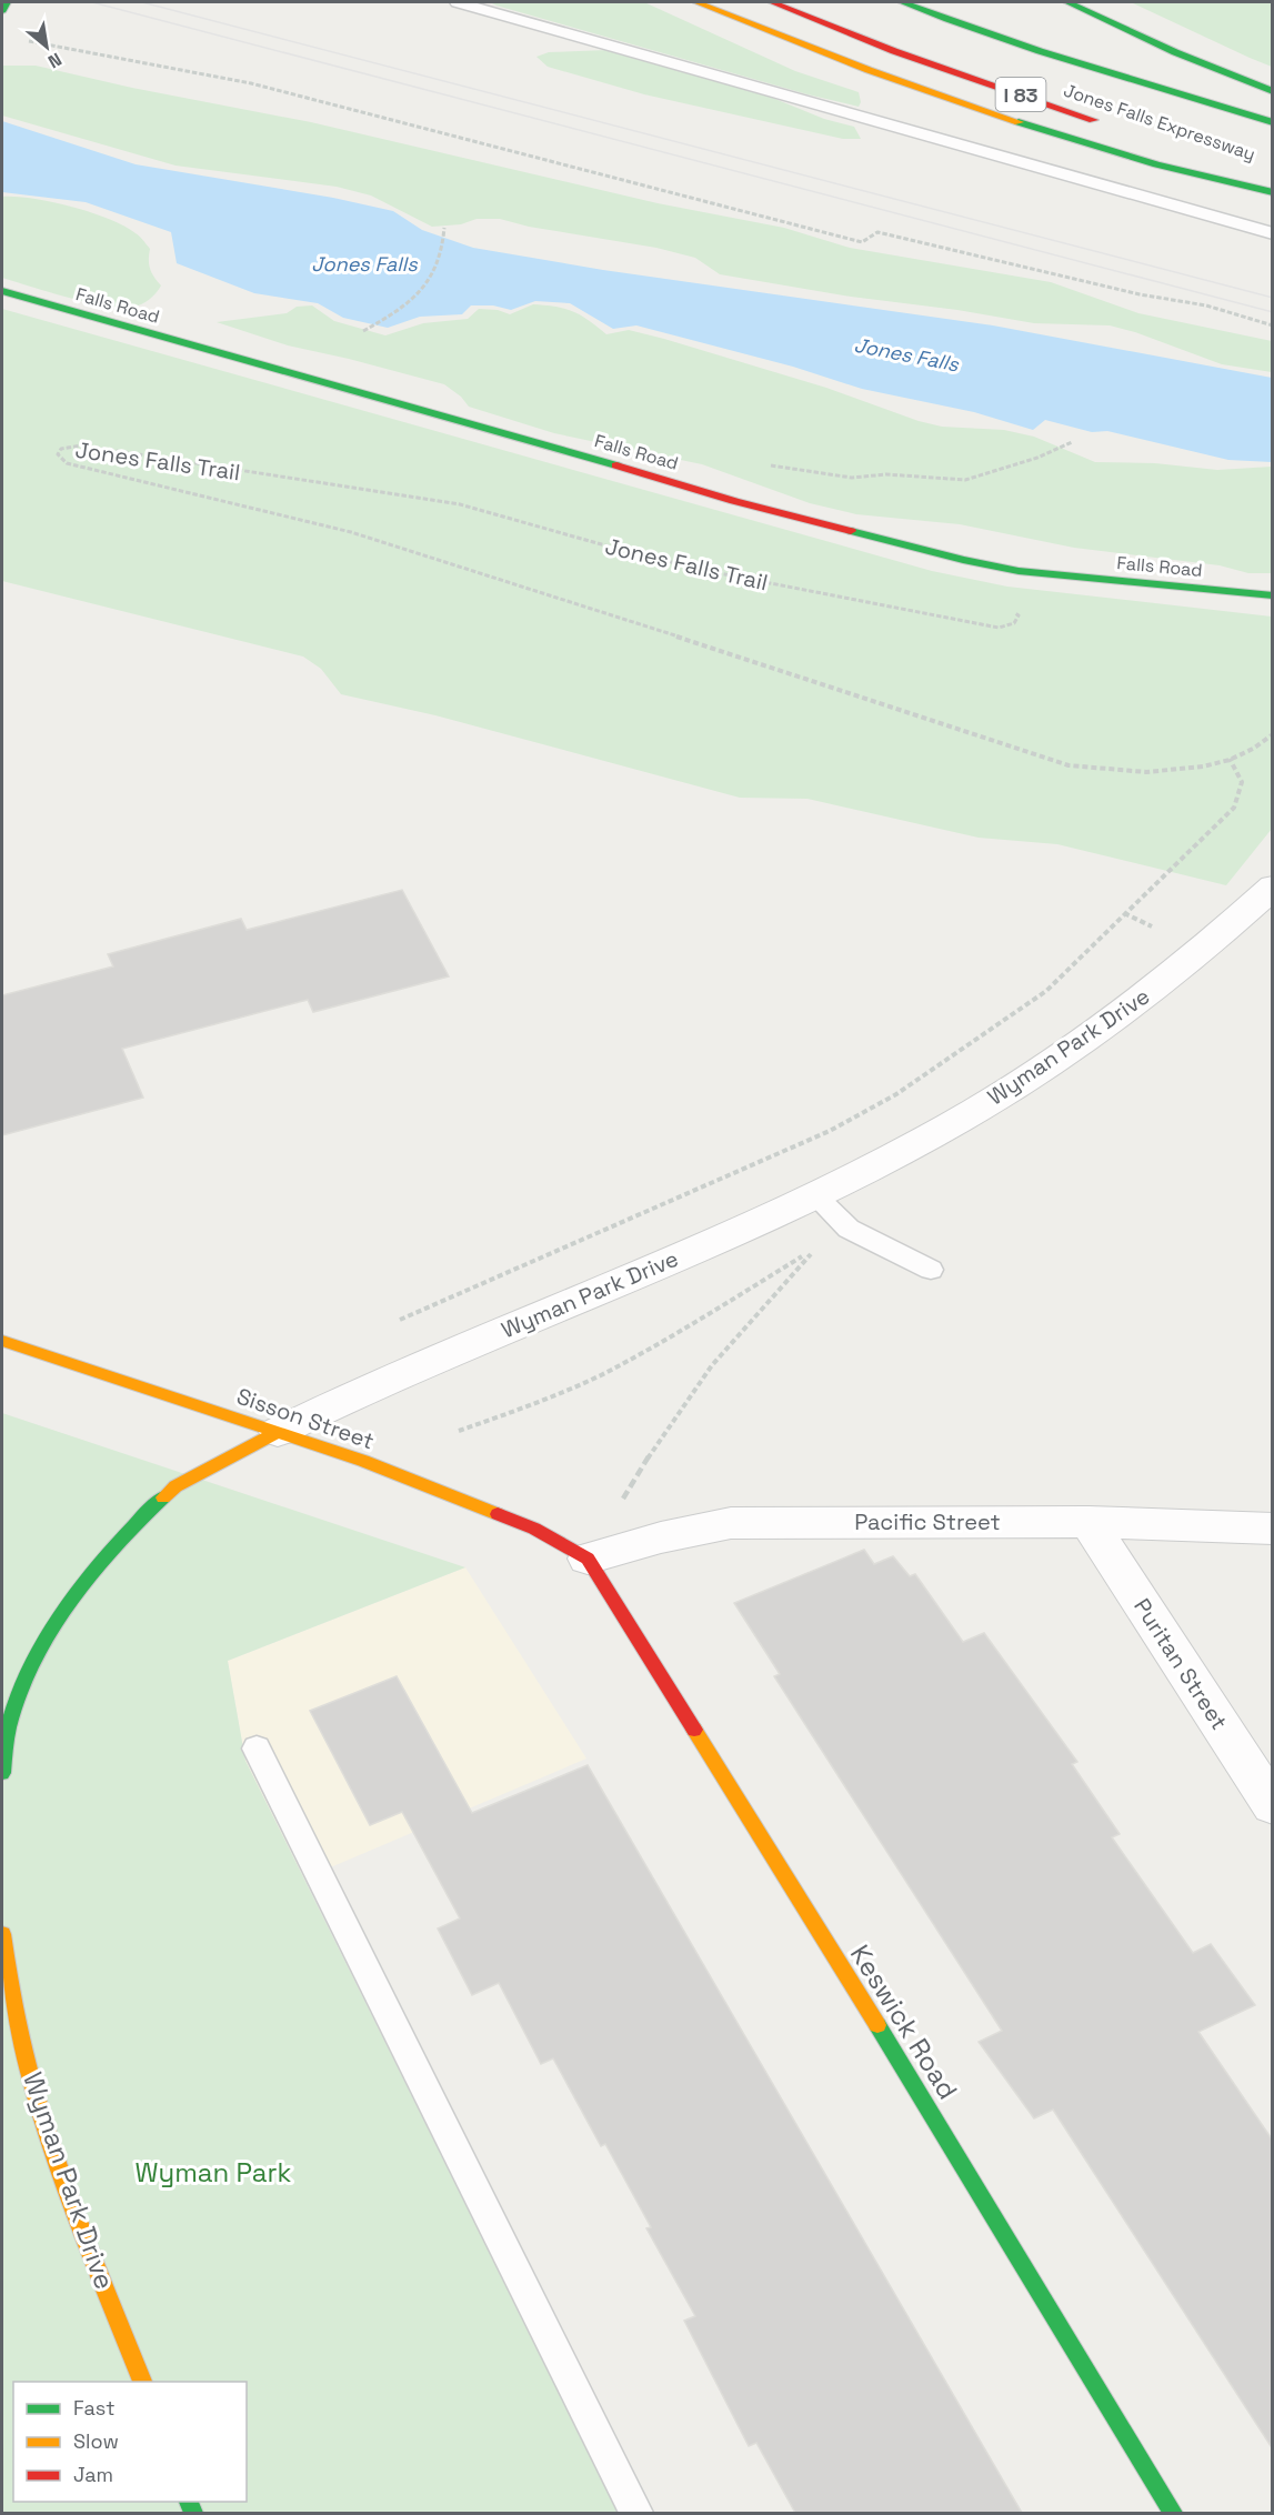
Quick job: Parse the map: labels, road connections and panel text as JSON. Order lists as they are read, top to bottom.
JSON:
{
  "streets": {
    "main road": [
      "I 83",
      "Jones Falls Expressway",
      "Falls Road",
      "Wyman Park Drive",
      "Sisson Street",
      "Keswick Road"
    ],
    "street": ["Pacific Street", "Puritan Street"],
    "path": ["Jones Falls Trail"]
  },
  "crossings": [
    ["Wyman Park Drive", "Sisson Street"],
    ["Sisson Street", "Pacific Street"],
    ["Sisson Street", "Keswick Road"],
    ["Pacific Street", "Puritan Street"],
    ["Pacific Street", "Keswick Road"]
  ],
  "water": ["Jones Falls"],
  "parks": ["Wyman Park"],
  "legend": ["Fast", "Slow", "Jam"],
  "north": "bottom right"
}
